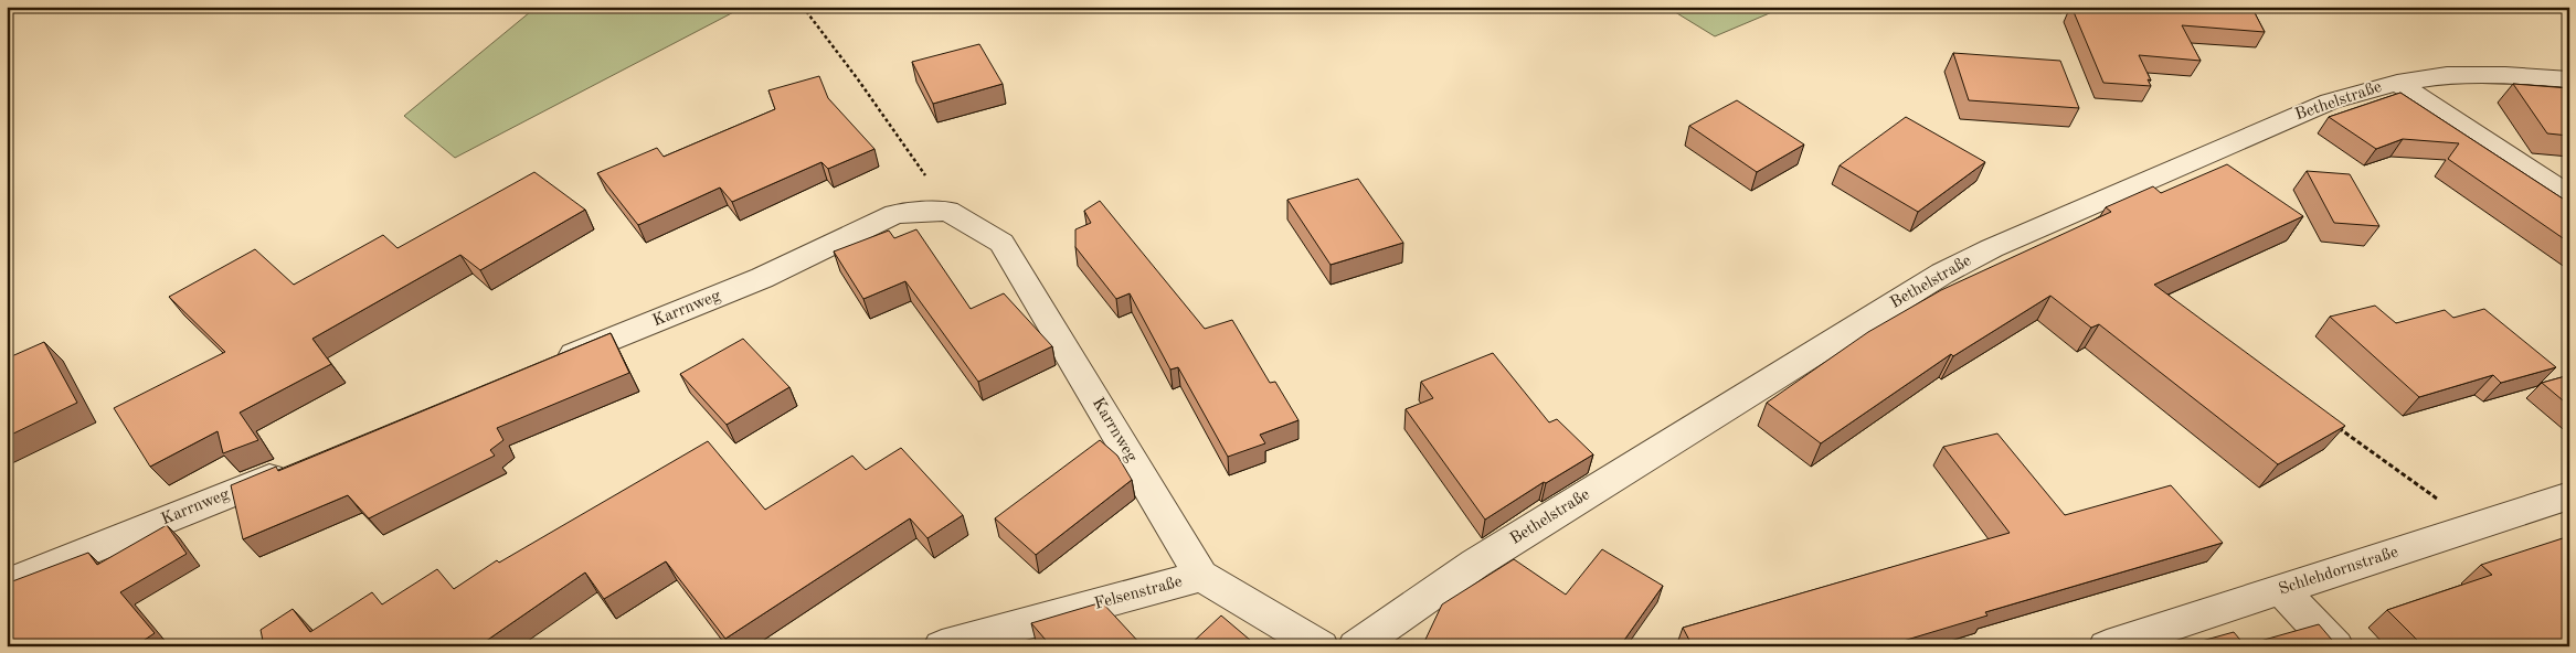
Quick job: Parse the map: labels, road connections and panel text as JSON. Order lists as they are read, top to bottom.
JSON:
{
  "streets": {
    "street": [
      "Bethelstraße",
      "Karrnweg",
      "Schlehdornstraße",
      "Felsenstraße"
    ]
  },
  "crossings": [
    ["Karrnweg", "Felsenstraße"]
  ]
}
